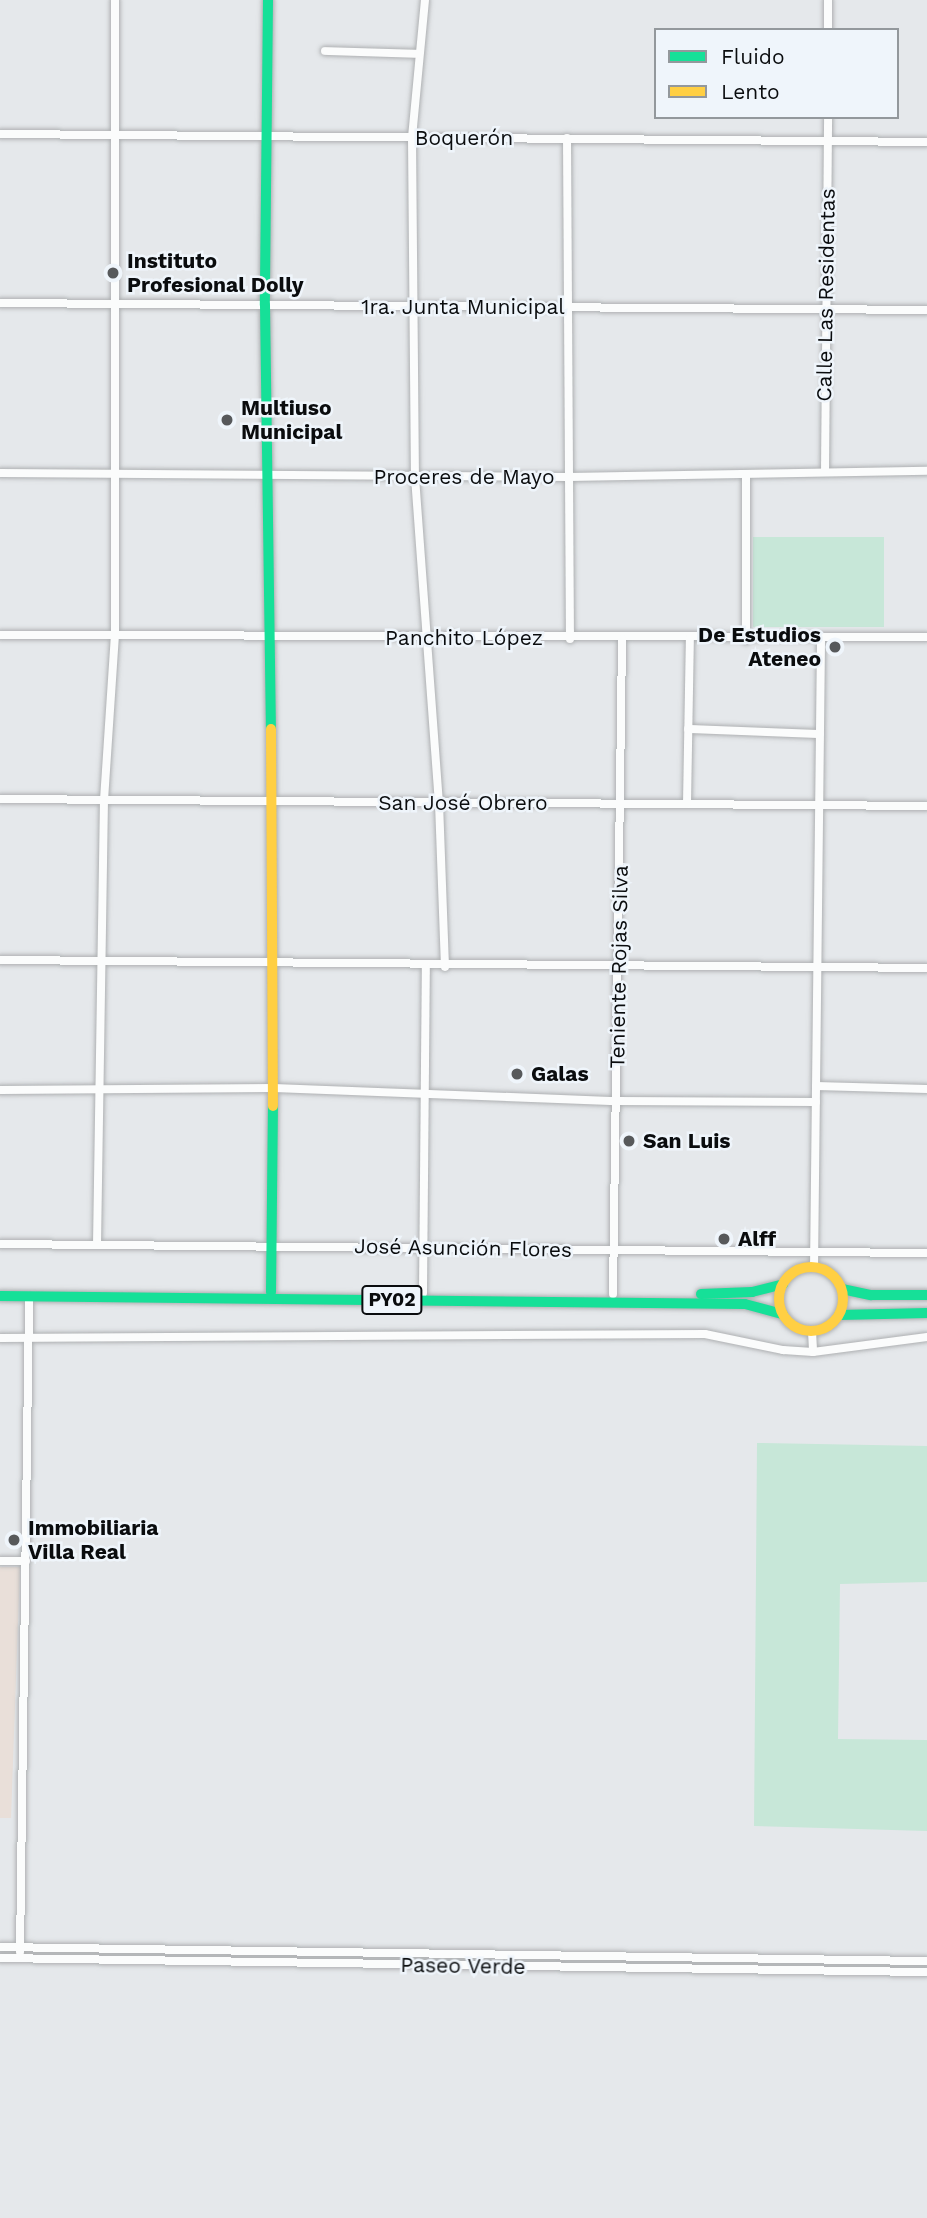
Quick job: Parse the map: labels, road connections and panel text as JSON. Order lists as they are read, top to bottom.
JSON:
{
  "streets": {
    "main road": ["PY02"],
    "street": [
      "Boquerón",
      "Calle Las Residentas",
      "1ra. Junta Municipal",
      "Proceres de Mayo",
      "Panchito López",
      "San José Obrero",
      "Teniente Rojas Silva",
      "José Asunción Flores",
      "Paseo Verde"
    ]
  },
  "crossings": [
    ["Boquerón", "Calle Las Residentas"],
    ["Calle Las Residentas", "1ra. Junta Municipal"],
    ["Calle Las Residentas", "Proceres de Mayo"],
    ["Panchito López", "Teniente Rojas Silva"],
    ["San José Obrero", "Teniente Rojas Silva"],
    ["Teniente Rojas Silva", "José Asunción Flores"],
    ["Teniente Rojas Silva", "PY02"]
  ],
  "places": [
    "Instituto Profesional Dolly",
    "Multiuso Municipal",
    "De Estudios Ateneo",
    "Galas",
    "San Luis",
    "Alff",
    "Immobiliaria Villa Real"
  ],
  "legend": ["Fluido", "Lento"]
}
